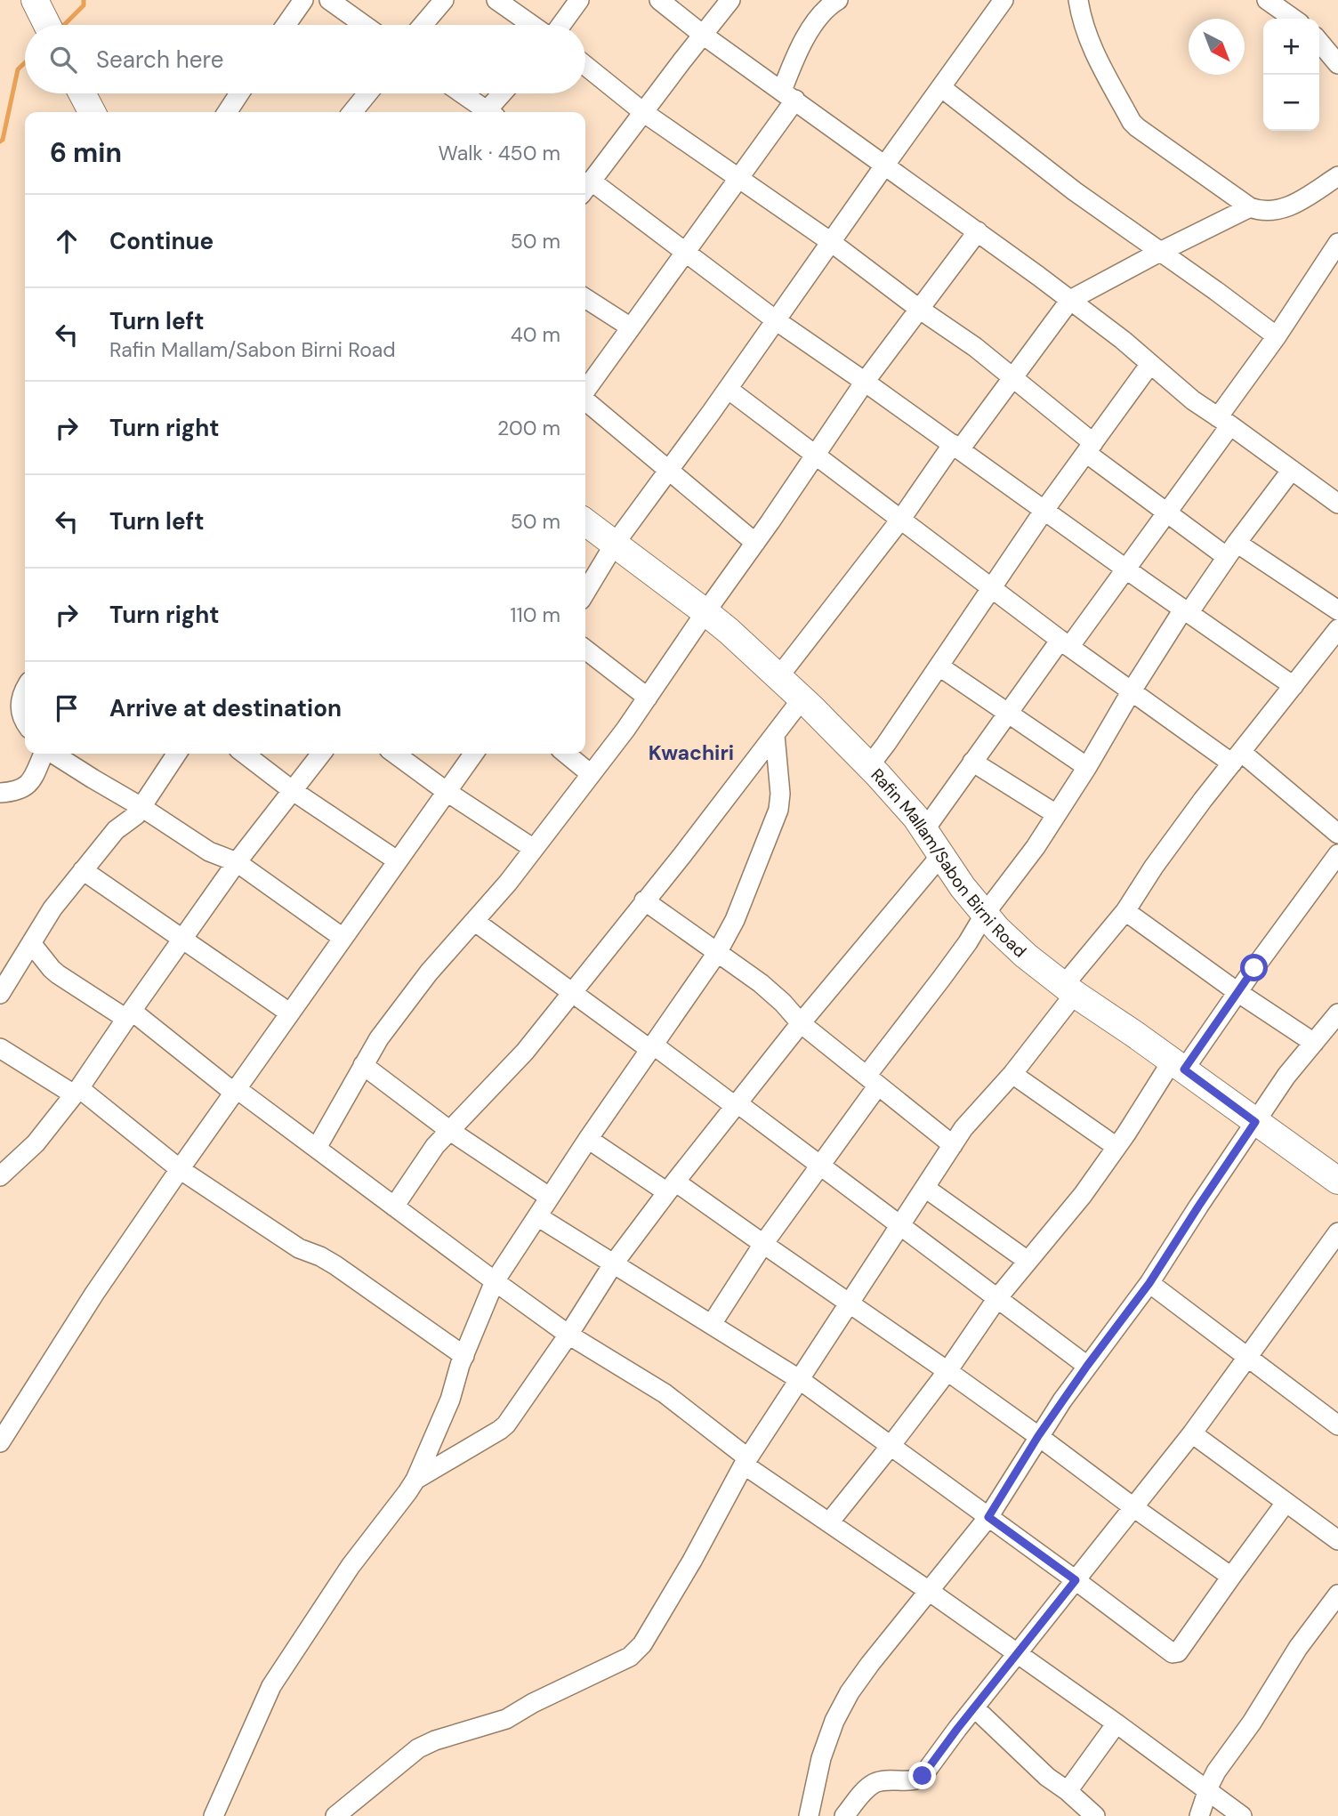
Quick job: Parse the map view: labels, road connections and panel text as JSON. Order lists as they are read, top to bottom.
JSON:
{
  "streets": {
    "street": ["Rafin Mallam/Sabon Birni Road"]
  },
  "districts": ["Kwachiri"],
  "north": "bottom right",
  "page": {
    "map_buttons": ["+", "−"],
    "search": "Search here",
    "heading": ["6 min", "Walk · 450 m"],
    "list": [
      ["Continue", "50 m"],
      ["Turn left", "Rafin Mallam/Sabon Birni Road", "40 m"],
      ["Turn right", "200 m"],
      ["Turn left", "50 m"],
      ["Turn right", "110 m"],
      "Arrive at destination"
    ]
  }
}
